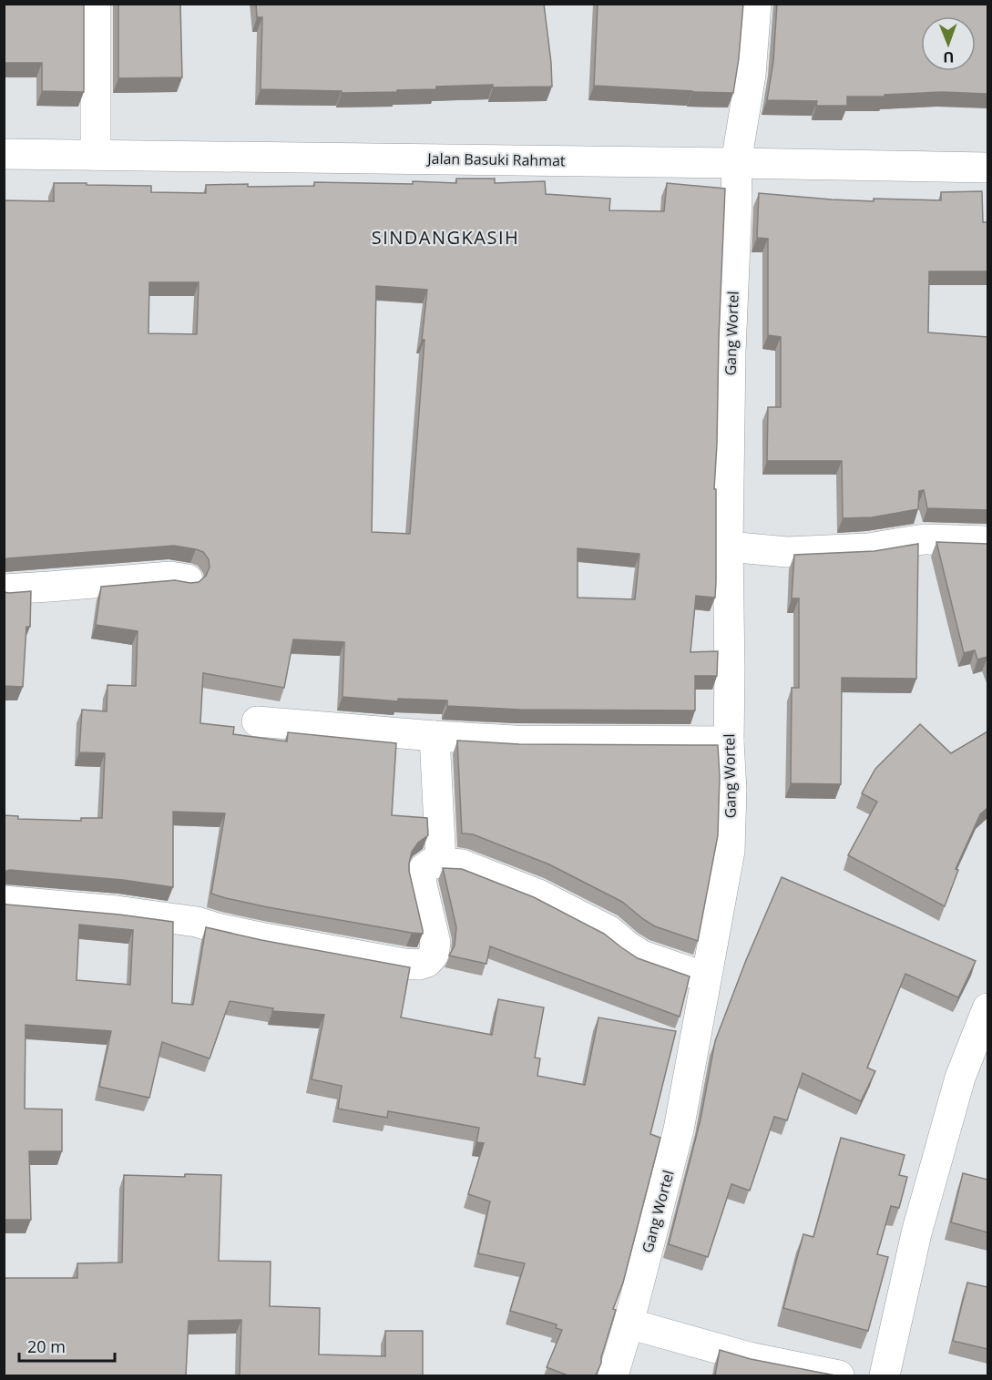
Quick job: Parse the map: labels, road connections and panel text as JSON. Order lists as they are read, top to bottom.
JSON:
{
  "streets": {
    "main road": ["Jalan Basuki Rahmat", "Gang Wortel"]
  },
  "crossings": [
    ["Jalan Basuki Rahmat", "Gang Wortel"]
  ],
  "districts": ["SINDANGKASIH"],
  "scale_bar": "20 m",
  "north": "bottom"
}
